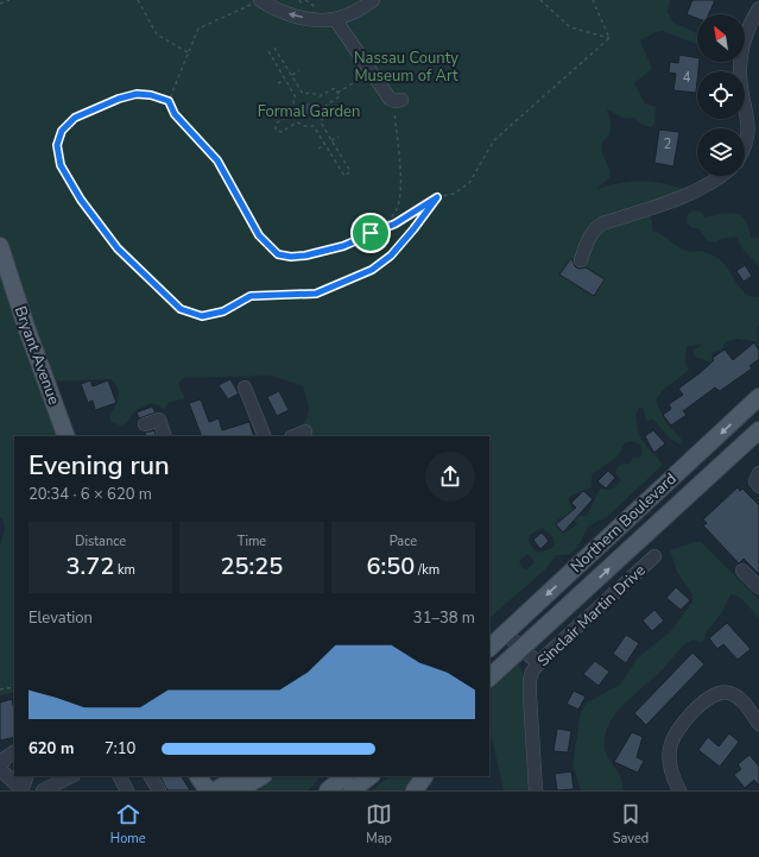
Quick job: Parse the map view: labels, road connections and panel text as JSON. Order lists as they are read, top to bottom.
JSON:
{
  "streets": {
    "main road": ["Bryant Avenue", "Northern Boulevard"],
    "street": ["Sinclair Martin Drive"]
  },
  "parks": ["Nassau County Museum of Art", "Formal Garden"],
  "house_numbers": ["4", "2"],
  "north": "top left",
  "page": {
    "heading": ["Evening run", "20:34 · 6 × 620 m"],
    "stats": [
      ["Distance", "3.72 km"],
      ["Time", "25:25"],
      ["Pace", "6:50 /km"]
    ],
    "chart": ["Elevation", "31–38 m"],
    "list": [
      {
        "name": "620 m",
        "note": "7:10"
      }
    ],
    "tabs": ["Home", "Map", "Saved"]
  }
}
